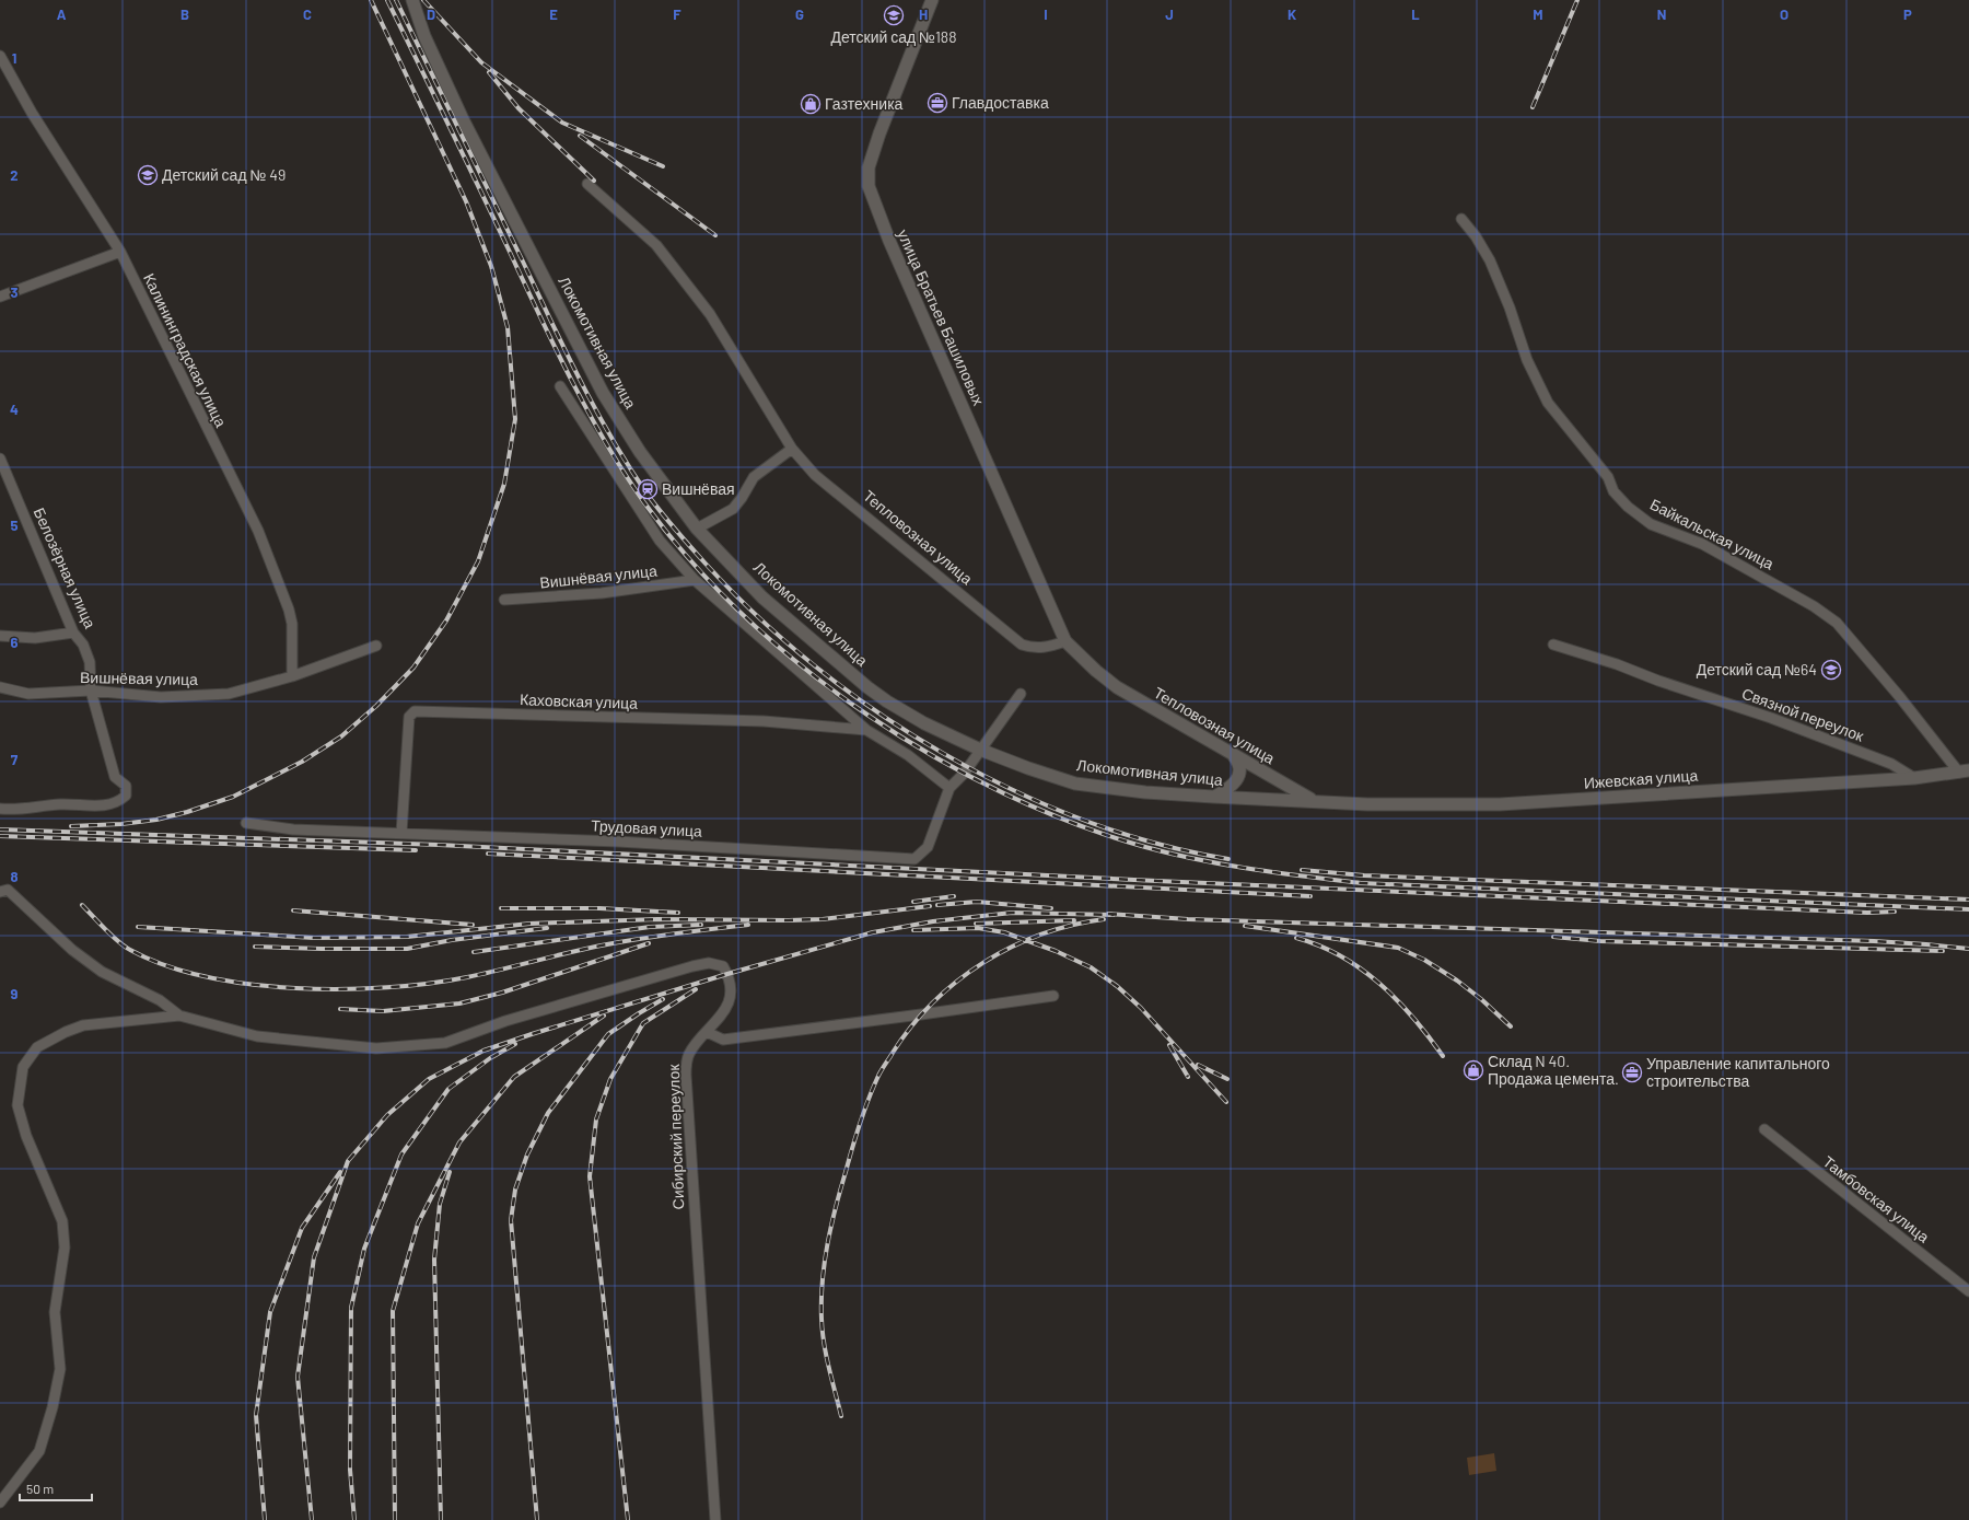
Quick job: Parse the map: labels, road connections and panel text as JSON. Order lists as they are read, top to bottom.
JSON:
{
  "streets": {
    "street": [
      "улица Братьев Башиловых",
      "Локомотивная улица",
      "Калининградская улица",
      "Байкальская улица",
      "Тепловозная улица",
      "Белозёрная улица",
      "Вишнёвая улица",
      "Каховская улица",
      "Связной переулок",
      "Ижевская улица",
      "Трудовая улица",
      "Сибирский переулок",
      "Тамбовская улица"
    ]
  },
  "crossings": [
    ["улица Братьев Башиловых", "Тепловозная улица"],
    ["Локомотивная улица", "Тепловозная улица"],
    ["Локомотивная улица", "Ижевская улица"],
    ["Локомотивная улица", "Трудовая улица"],
    ["Калининградская улица", "Вишнёвая улица"],
    ["Байкальская улица", "Ижевская улица"],
    ["Тепловозная улица", "Ижевская улица"],
    ["Белозёрная улица", "Вишнёвая улица"],
    ["Каховская улица", "Трудовая улица"],
    ["Связной переулок", "Ижевская улица"]
  ],
  "places": {
    "school or university": ["Детский сад №188", "Детский сад № 49", "Детский сад №64"],
    "office": ["Главдоставка", "Управление капитального строительства"],
    "shop": ["Газтехника", "Склад N 40. Продажа цемента."],
    "station": ["Вишнёвая"]
  },
  "scale_bar": "50 m",
  "grid": {
    "columns": [
      "A",
      "B",
      "C",
      "D",
      "E",
      "F",
      "G",
      "H",
      "I",
      "J",
      "K",
      "L",
      "M",
      "N",
      "O",
      "P"
    ],
    "rows": [
      "1",
      "2",
      "3",
      "4",
      "5",
      "6",
      "7",
      "8",
      "9"
    ]
  }
}
